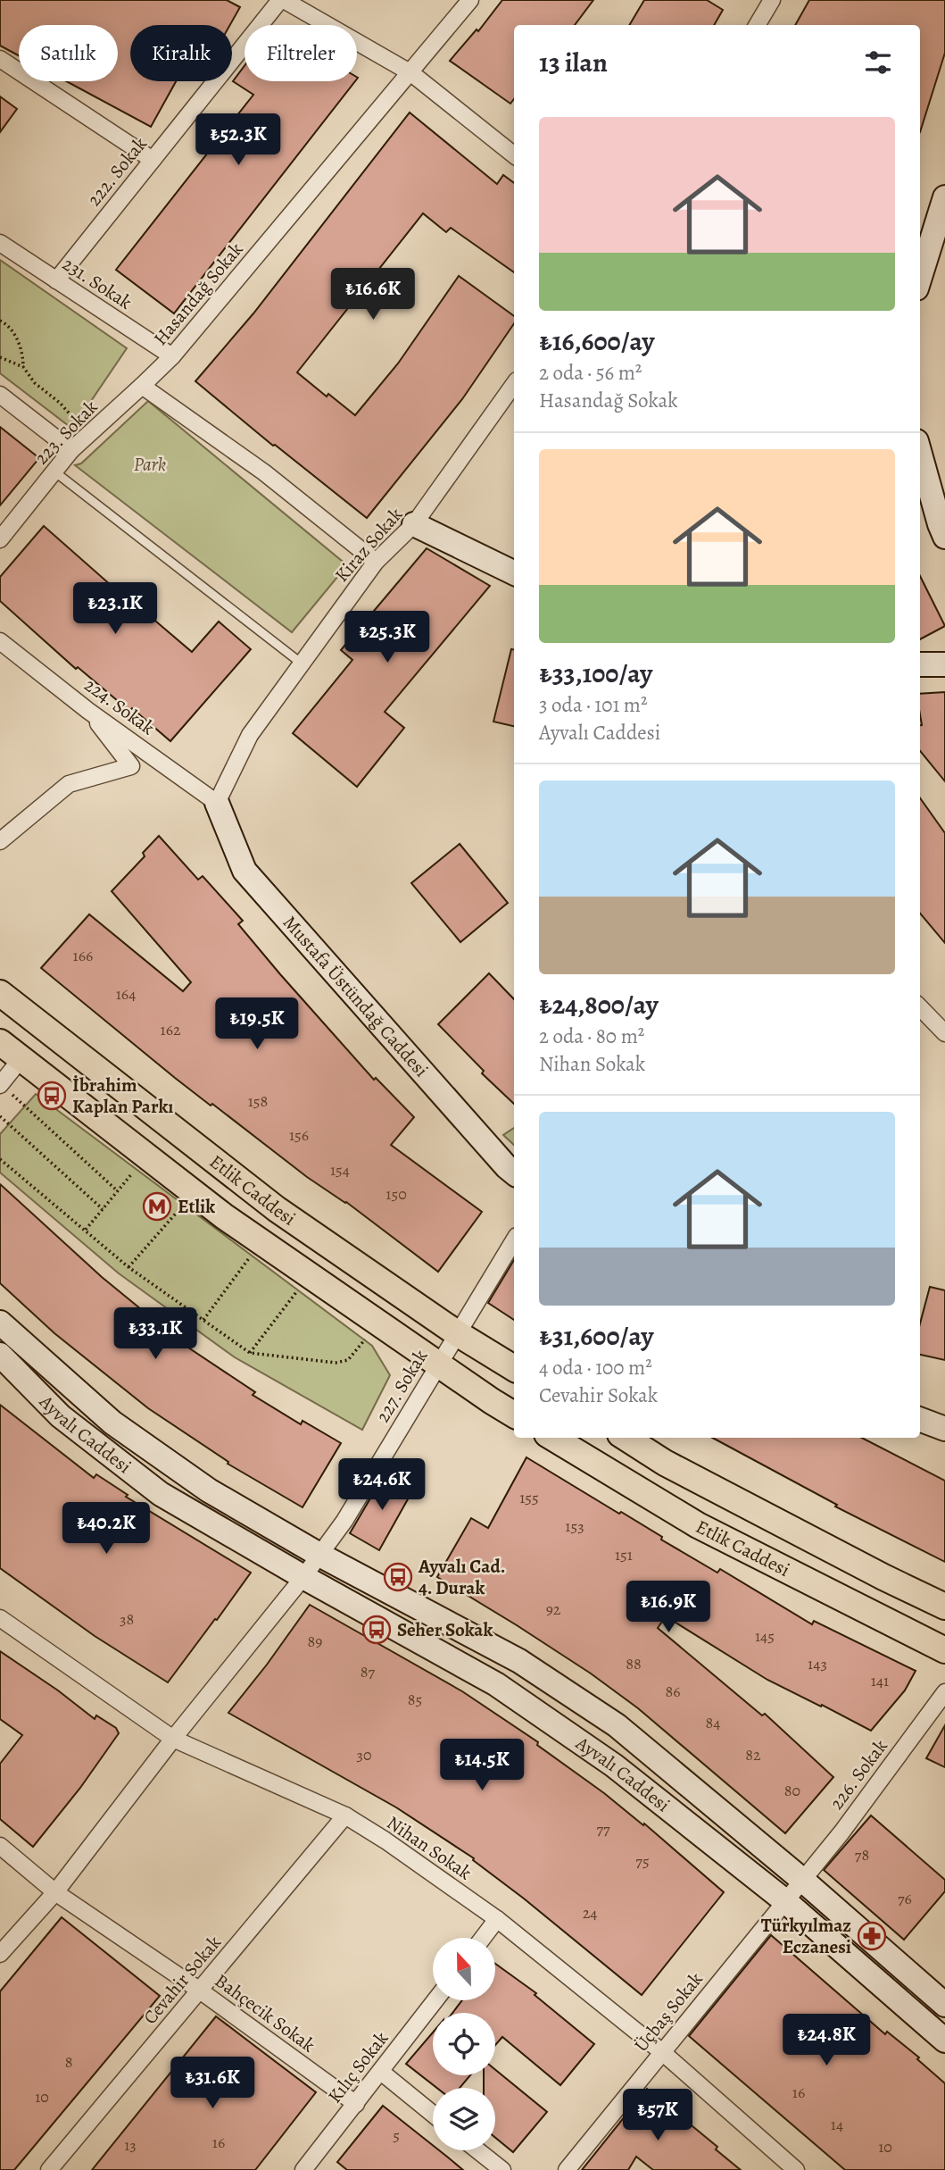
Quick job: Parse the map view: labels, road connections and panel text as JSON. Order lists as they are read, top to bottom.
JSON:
{
  "streets": {
    "main road": ["Mustafa Üstündağ Caddesi", "Etlik Caddesi", "Ayvalı Caddesi"],
    "street": [
      "222. Sokak",
      "231. Sokak",
      "Hasandağ Sokak",
      "223. Sokak",
      "Kiraz Sokak",
      "224. Sokak",
      "227. Sokak",
      "226. Sokak",
      "Nihan Sokak",
      "Cevahir Sokak",
      "Üçbaş Sokak",
      "Bahçecik Sokak",
      "Kılıç Sokak"
    ]
  },
  "crossings": [
    ["222. Sokak", "231. Sokak"],
    ["231. Sokak", "Hasandağ Sokak"],
    ["Hasandağ Sokak", "223. Sokak"],
    ["Kiraz Sokak", "224. Sokak"],
    ["Kiraz Sokak", "Mustafa Üstündağ Caddesi"],
    ["224. Sokak", "Mustafa Üstündağ Caddesi"],
    ["Etlik Caddesi", "227. Sokak"],
    ["227. Sokak", "Ayvalı Caddesi"],
    ["Ayvalı Caddesi", "226. Sokak"],
    ["Ayvalı Caddesi", "Üçbaş Sokak"],
    ["226. Sokak", "Üçbaş Sokak"],
    ["Nihan Sokak", "Cevahir Sokak"],
    ["Nihan Sokak", "Üçbaş Sokak"],
    ["Cevahir Sokak", "Bahçecik Sokak"],
    ["Bahçecik Sokak", "Kılıç Sokak"]
  ],
  "parks": ["Park"],
  "places": {
    "bus stop": ["İbrahim Kaplan Parkı", "Ayvalı Cad. 4. Durak", "Seher Sokak"],
    "metro station": ["Etlik"],
    "pharmacy": ["Türkyılmaz Eczanesi"]
  },
  "house_numbers": [
    "166",
    "164",
    "162",
    "158",
    "156",
    "154",
    "150",
    "155",
    "153",
    "151",
    "92",
    "38",
    "145",
    "89",
    "88",
    "143",
    "87",
    "141",
    "86",
    "85",
    "84",
    "30",
    "82",
    "80",
    "77",
    "78",
    "75",
    "76",
    "24",
    "8",
    "16",
    "10",
    "14",
    "5",
    "16",
    "13",
    "10"
  ],
  "north": "top",
  "page": {
    "chip": ["Satılık", "Kiralık", "Filtreler"],
    "heading": "13 ilan",
    "list": [
      {
        "name": "₺16,600/ay",
        "note": "2 oda · 56 m² · Hasandağ Sokak"
      },
      {
        "name": "₺33,100/ay",
        "note": "3 oda · 101 m² · Ayvalı Caddesi"
      },
      {
        "name": "₺24,800/ay",
        "note": "2 oda · 80 m² · Nihan Sokak"
      },
      {
        "name": "₺31,600/ay",
        "note": "4 oda · 100 m² · Cevahir Sokak"
      }
    ],
    "price": [
      "₺52.3K",
      "₺16.6K",
      "₺23.1K",
      "₺25.3K",
      "₺19.5K",
      "₺33.1K",
      "₺24.6K",
      "₺40.2K",
      "₺16.9K",
      "₺14.5K",
      "₺24.8K",
      "₺31.6K",
      "₺57K"
    ]
  }
}
